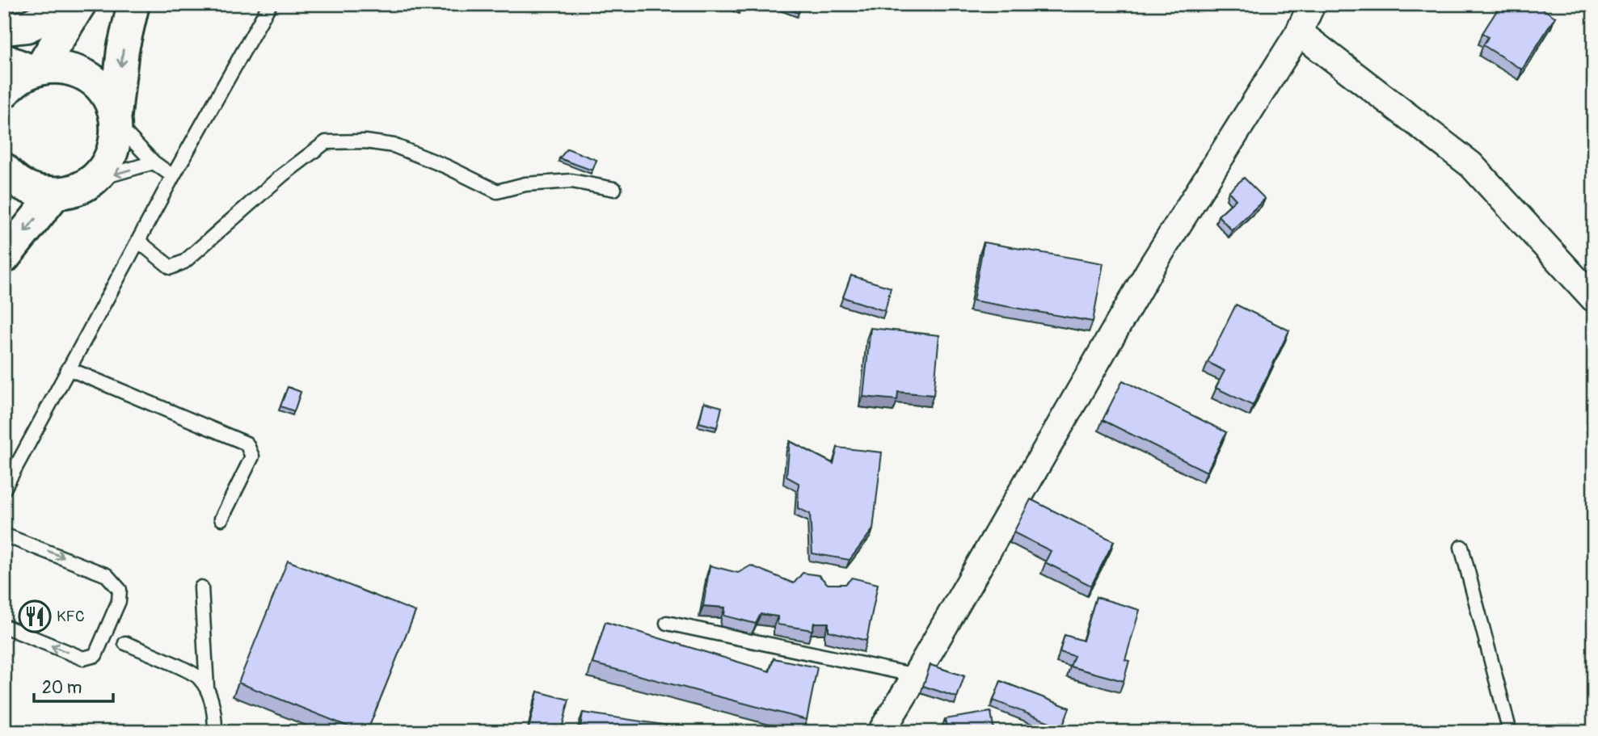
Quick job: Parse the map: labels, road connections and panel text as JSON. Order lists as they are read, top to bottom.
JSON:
{
  "places": {
    "restaurant": ["KFC"]
  },
  "scale_bar": "20 m"
}
